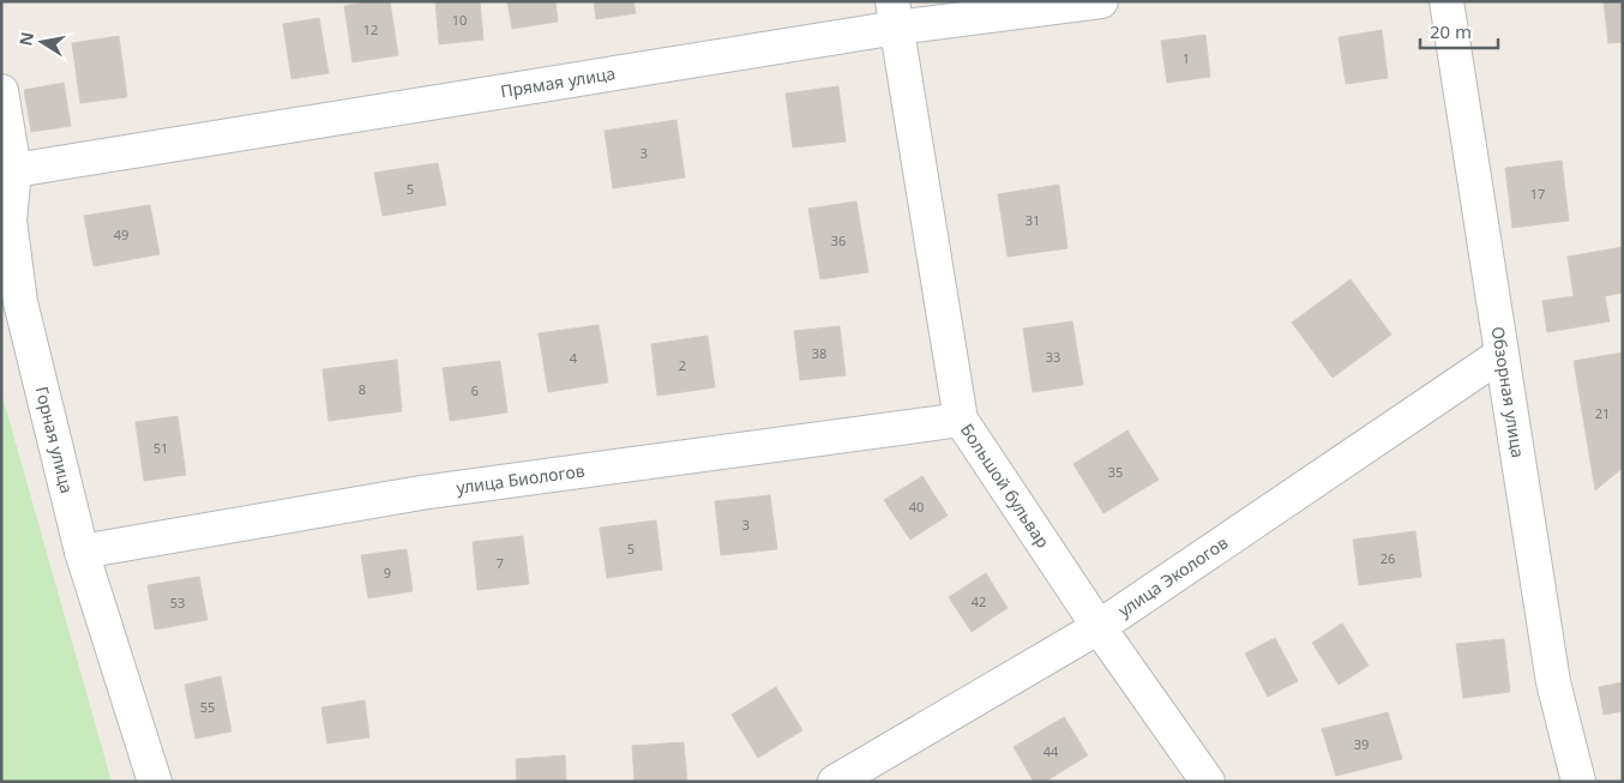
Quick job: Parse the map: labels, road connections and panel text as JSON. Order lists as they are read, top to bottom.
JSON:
{
  "streets": {
    "street": [
      "Прямая улица",
      "Обзорная улица",
      "Горная улица",
      "улица Биологов",
      "Большой бульвар",
      "улица Экологов"
    ]
  },
  "crossings": [
    ["Прямая улица", "Горная улица"],
    ["Прямая улица", "Большой бульвар"],
    ["Обзорная улица", "улица Экологов"],
    ["Горная улица", "улица Биологов"],
    ["улица Биологов", "Большой бульвар"],
    ["Большой бульвар", "улица Экологов"]
  ],
  "house_numbers": [
    "10",
    "12",
    "1",
    "3",
    "5",
    "17",
    "31",
    "49",
    "36",
    "38",
    "33",
    "4",
    "2",
    "8",
    "6",
    "21",
    "51",
    "35",
    "40",
    "3",
    "5",
    "26",
    "7",
    "9",
    "42",
    "53",
    "55",
    "39",
    "44"
  ],
  "scale_bar": "20 m",
  "north": "left"
}
